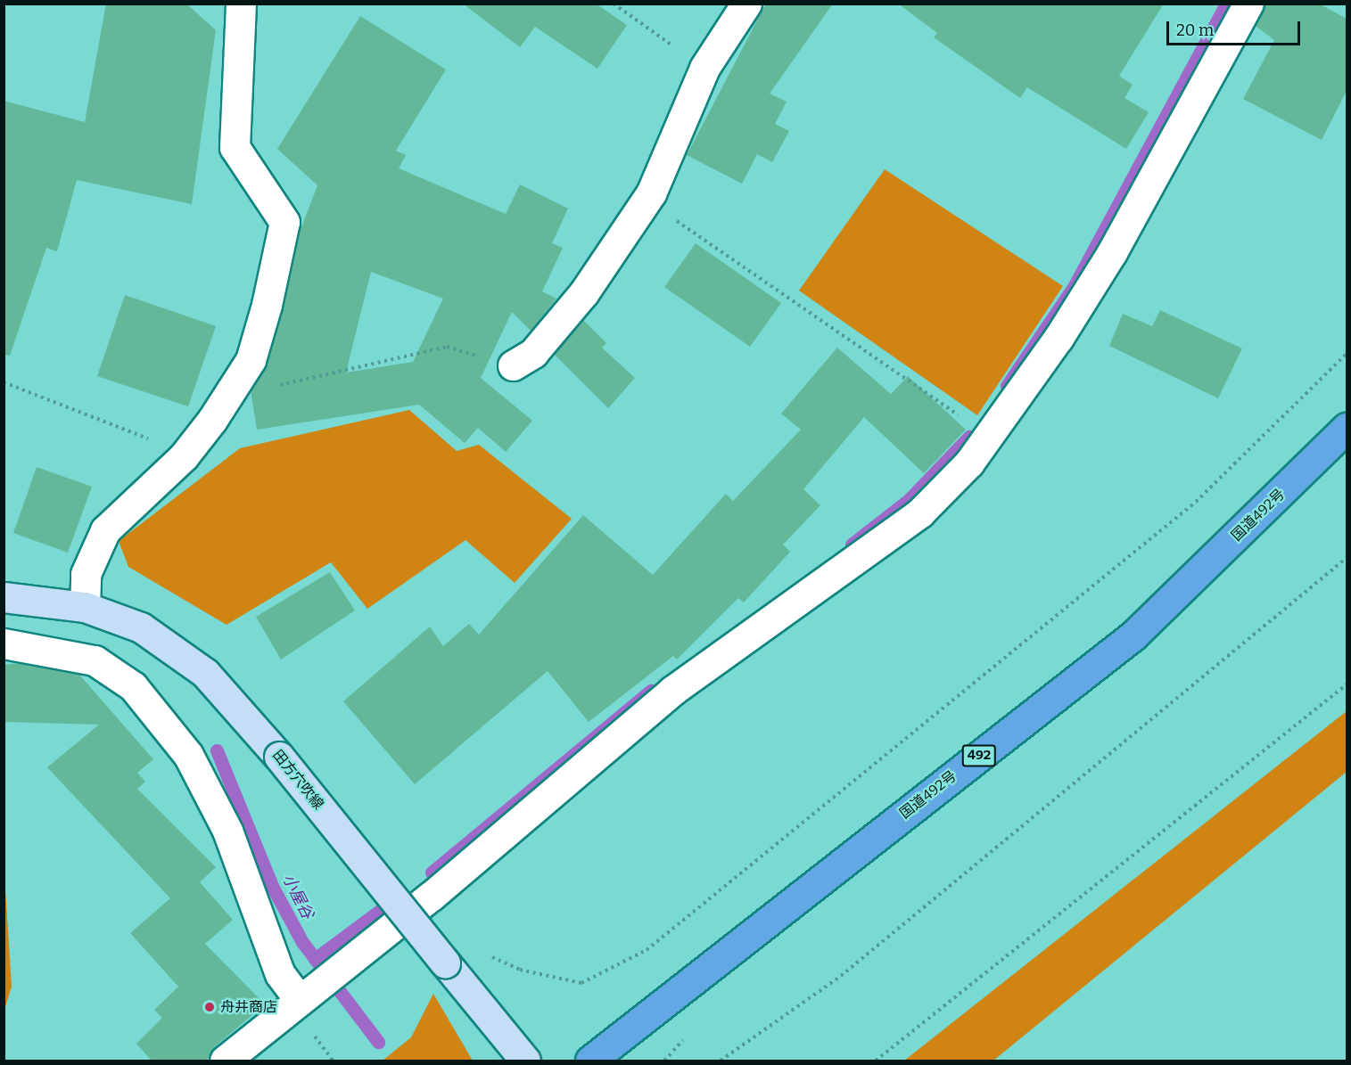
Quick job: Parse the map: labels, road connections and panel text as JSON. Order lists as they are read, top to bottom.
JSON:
{
  "streets": {
    "highway": ["国道492号", "492"],
    "main road": ["田方穴吹線"]
  },
  "water": ["小屋谷"],
  "places": ["舟井商店"],
  "scale_bar": "20 m"
}
